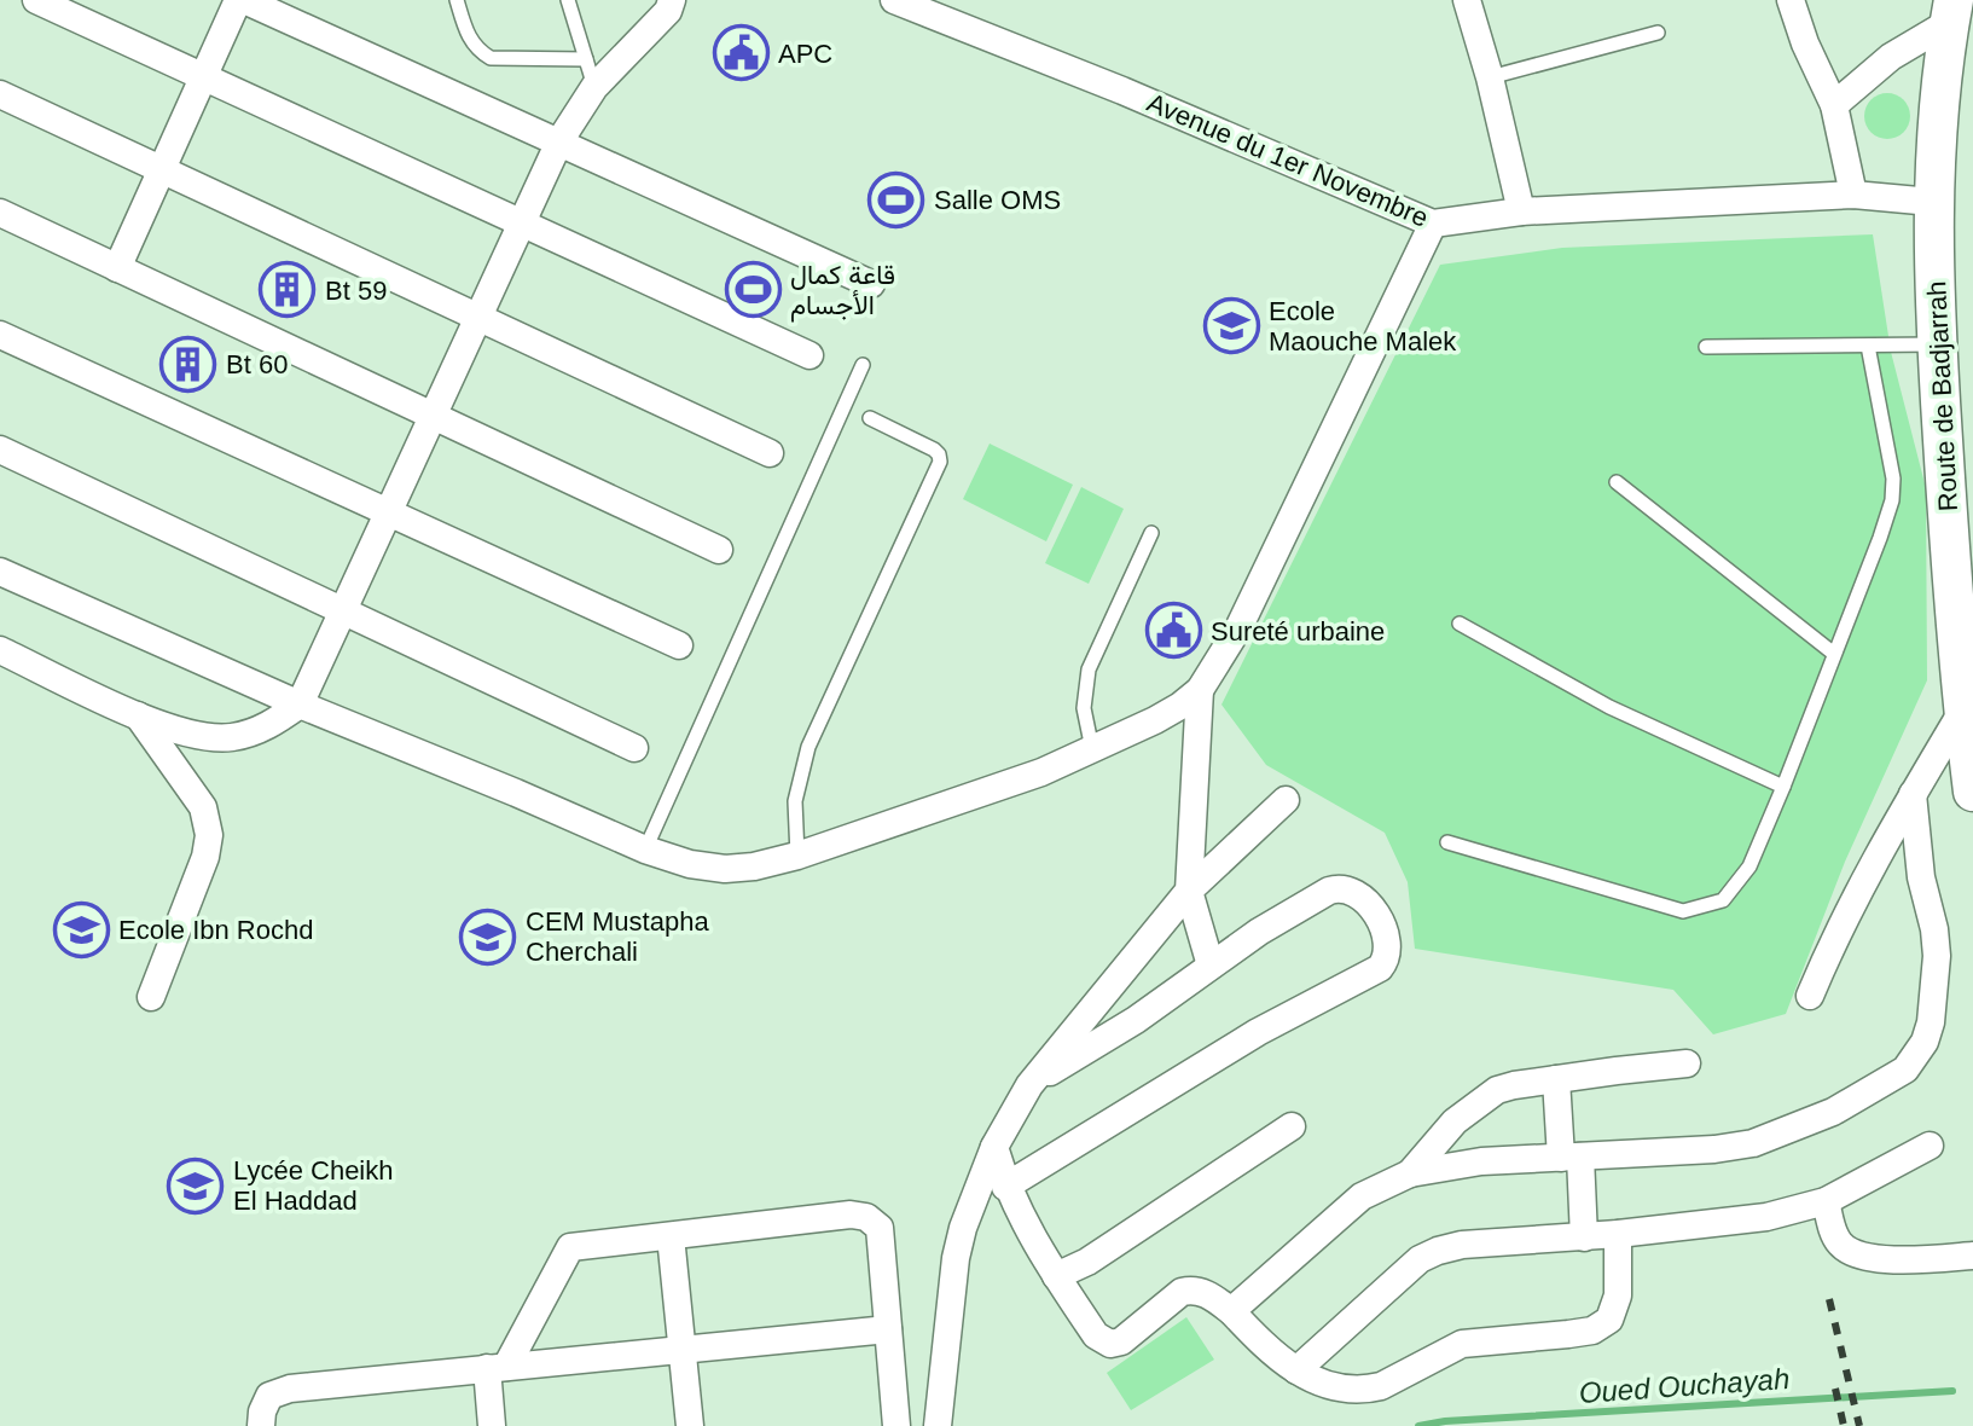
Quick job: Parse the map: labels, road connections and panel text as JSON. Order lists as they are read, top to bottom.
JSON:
{
  "streets": {
    "main road": ["Route de Badjarrah"],
    "street": ["Avenue du 1er Novembre"]
  },
  "crossings": [
    ["Avenue du 1er Novembre", "Route de Badjarrah"]
  ],
  "water": ["Oued Ouchayah"],
  "places": {
    "public building": ["APC", "Sureté urbaine"],
    "sports": ["Salle OMS", "قاعة كمال الأجسام"],
    "building": ["Bt 59", "Bt 60"],
    "school or university": [
      "Ecole Maouche Malek",
      "Ecole Ibn Rochd",
      "CEM Mustapha Cherchali",
      "Lycée Cheikh El Haddad"
    ]
  }
}
